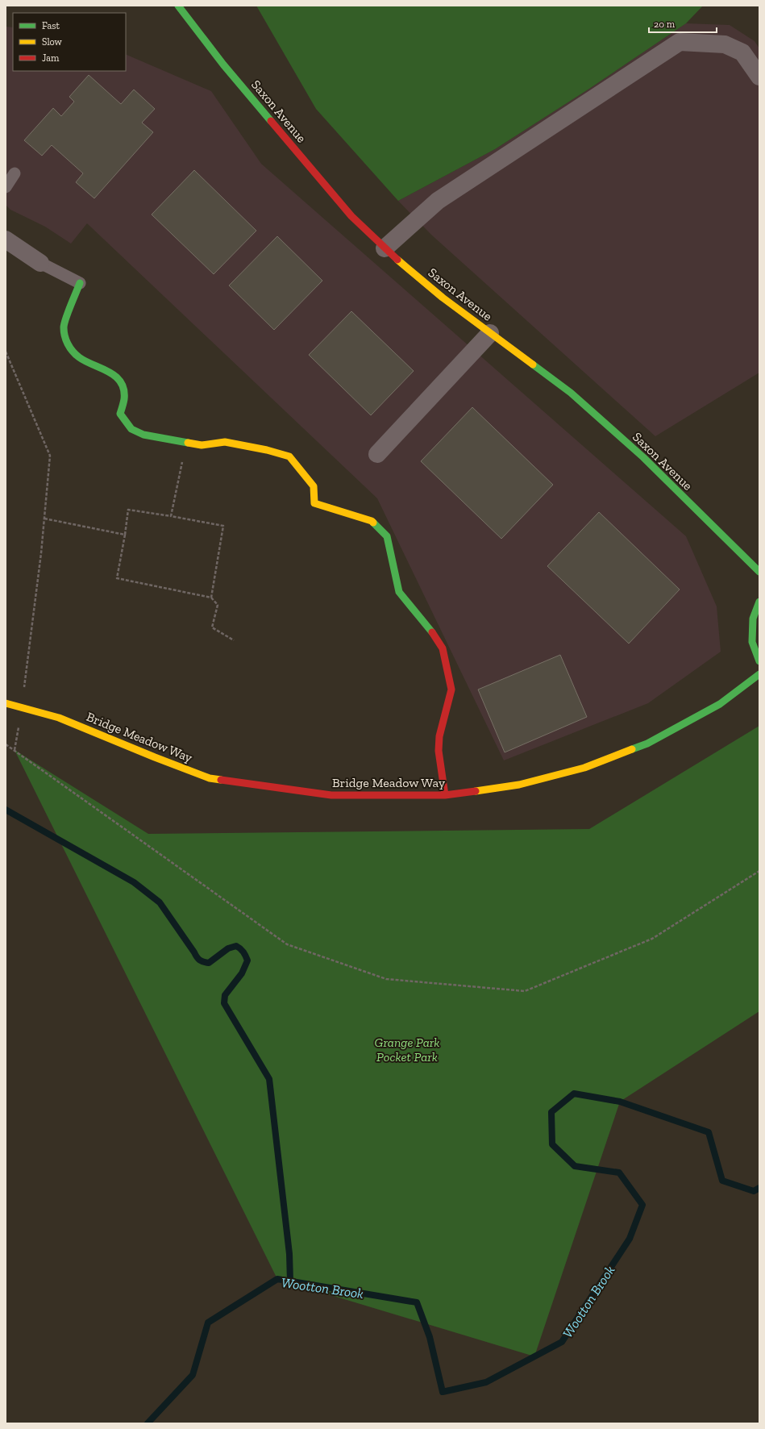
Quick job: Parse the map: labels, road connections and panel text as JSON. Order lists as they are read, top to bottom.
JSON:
{
  "streets": {
    "street": ["Saxon Avenue", "Bridge Meadow Way"]
  },
  "water": ["Wootton Brook"],
  "parks": ["Grange Park Pocket Park"],
  "legend": ["Fast", "Slow", "Jam"],
  "scale_bar": "20 m"
}
